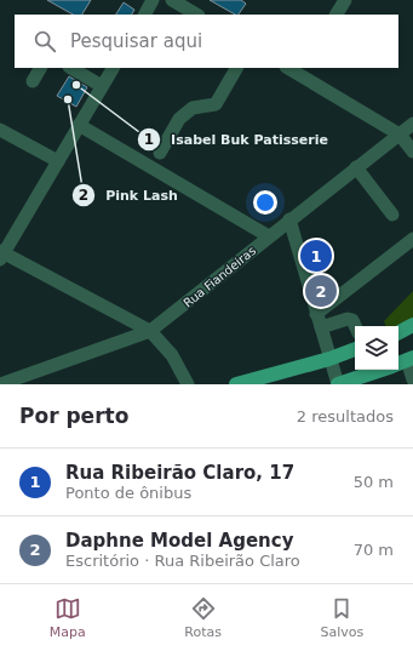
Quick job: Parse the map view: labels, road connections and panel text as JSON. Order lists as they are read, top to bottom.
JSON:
{
  "streets": {
    "street": ["Rua Fiandeiras"]
  },
  "places": ["Isabel Buk Patisserie", "Pink Lash"],
  "page": {
    "search": "Pesquisar aqui",
    "pins": ["1", "2"],
    "heading": ["Por perto", "2 resultados"],
    "list": [
      {
        "mark": "1",
        "name": "Rua Ribeirão Claro, 17",
        "note": "Ponto de ônibus",
        "value": "50 m"
      },
      {
        "mark": "2",
        "name": "Daphne Model Agency",
        "note": "Escritório · Rua Ribeirão Claro",
        "value": "70 m"
      }
    ],
    "nav": ["Mapa", "Rotas", "Salvos"]
  }
}
